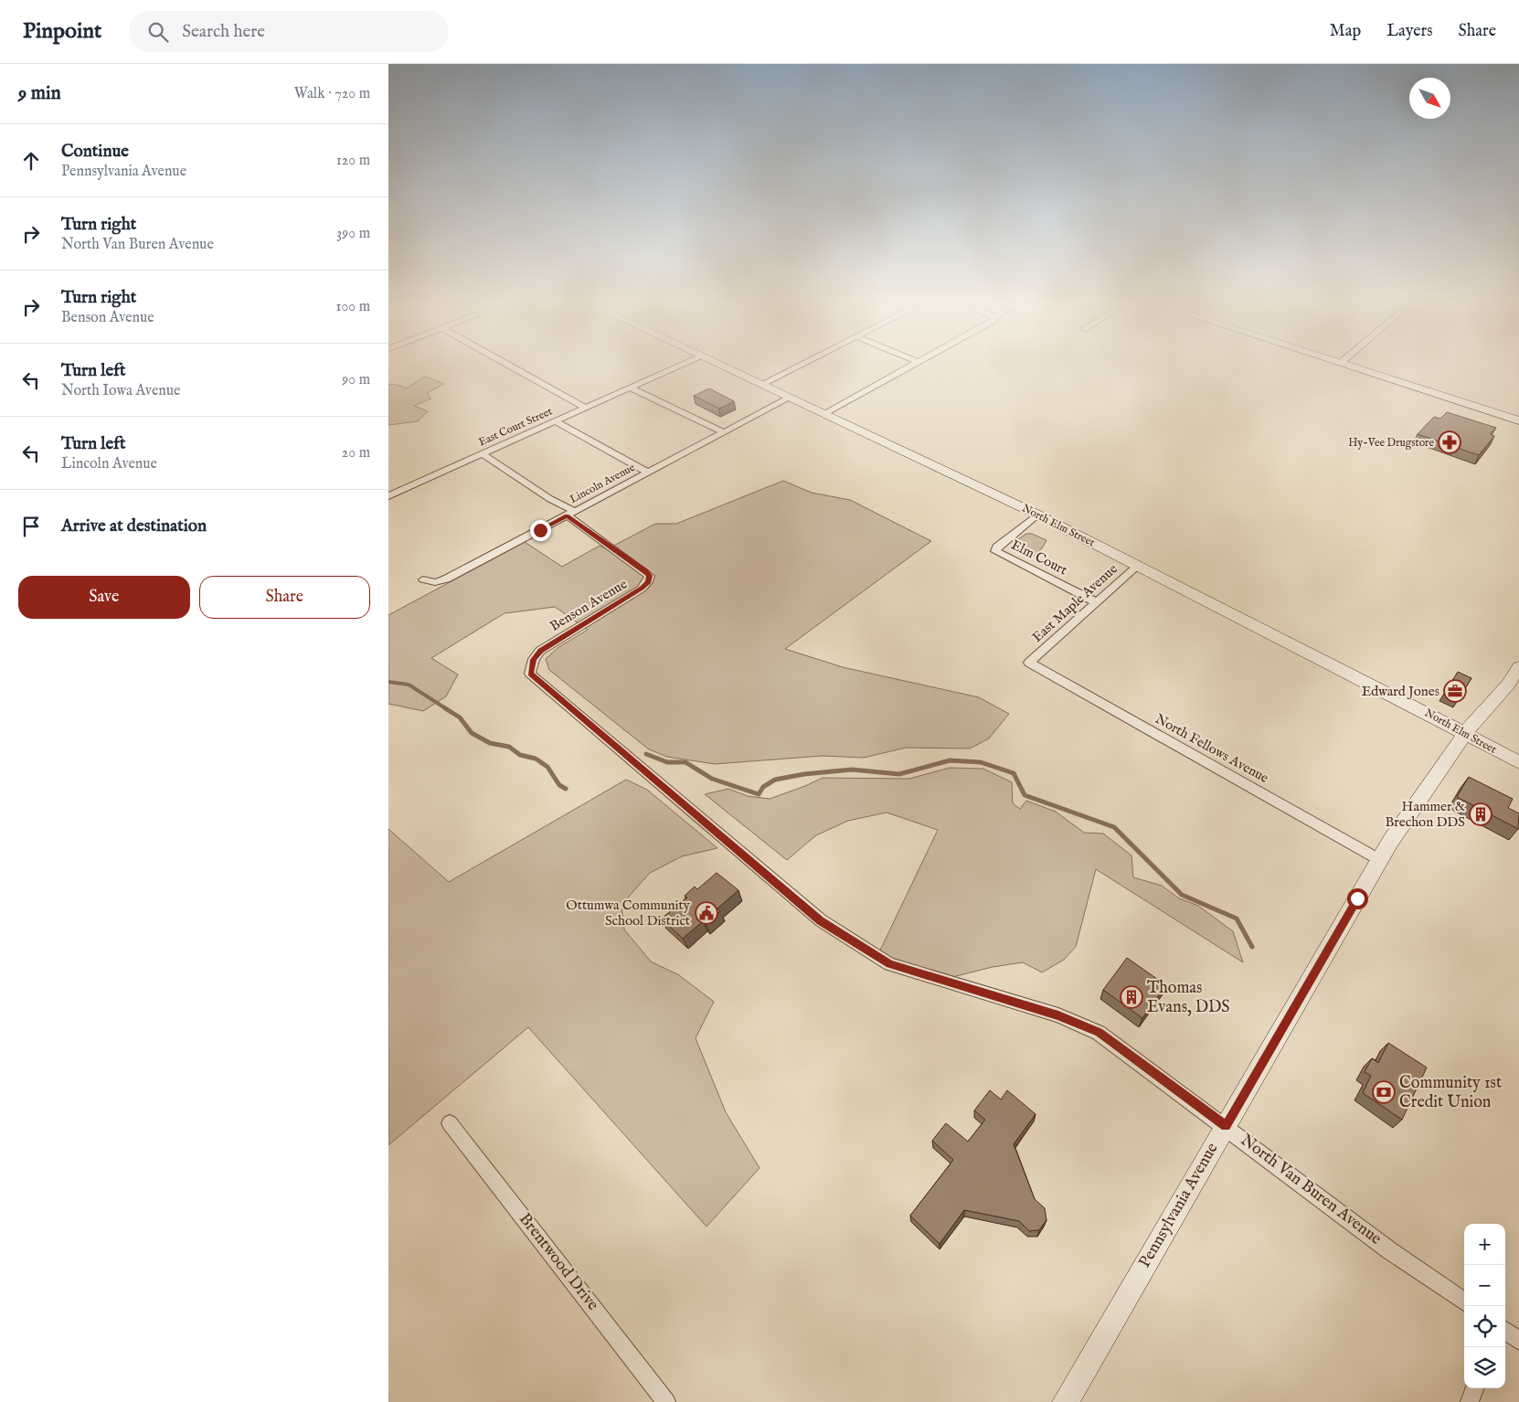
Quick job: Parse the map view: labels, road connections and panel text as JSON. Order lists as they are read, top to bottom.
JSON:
{
  "streets": {
    "main road": ["North Elm Street", "Pennsylvania Avenue"],
    "street": [
      "East Court Street",
      "Lincoln Avenue",
      "Elm Court",
      "East Maple Avenue",
      "Benson Avenue",
      "North Fellows Avenue",
      "North Van Buren Avenue",
      "Brentwood Drive"
    ]
  },
  "crossings": [
    ["Lincoln Avenue", "North Elm Street"],
    ["Lincoln Avenue", "Benson Avenue"],
    ["North Elm Street", "Elm Court"],
    ["North Elm Street", "East Maple Avenue"],
    ["North Elm Street", "Pennsylvania Avenue"],
    ["Elm Court", "East Maple Avenue"],
    ["East Maple Avenue", "North Fellows Avenue"],
    ["Benson Avenue", "North Van Buren Avenue"],
    ["North Fellows Avenue", "Pennsylvania Avenue"],
    ["North Van Buren Avenue", "Pennsylvania Avenue"]
  ],
  "places": {
    "pharmacy": ["Hy-Vee Drugstore"],
    "office": ["Edward Jones"],
    "building": ["Hammer & Brechon DDS", "Thomas Evans, DDS"],
    "public building": ["Ottumwa Community School District"],
    "bank": ["Community 1st Credit Union"]
  },
  "north": "bottom right",
  "page": {
    "header": "Pinpoint",
    "search": "Search here",
    "nav": ["Map", "Layers", "Share"],
    "heading": ["9 min", "Walk · 720 m"],
    "list": [
      ["Continue", "Pennsylvania Avenue", "120 m"],
      ["Turn right", "North Van Buren Avenue", "390 m"],
      ["Turn right", "Benson Avenue", "100 m"],
      ["Turn left", "North Iowa Avenue", "90 m"],
      ["Turn left", "Lincoln Avenue", "20 m"],
      "Arrive at destination"
    ],
    "buttons": ["Save", "Share"],
    "map_buttons": ["+", "−"]
  }
}
